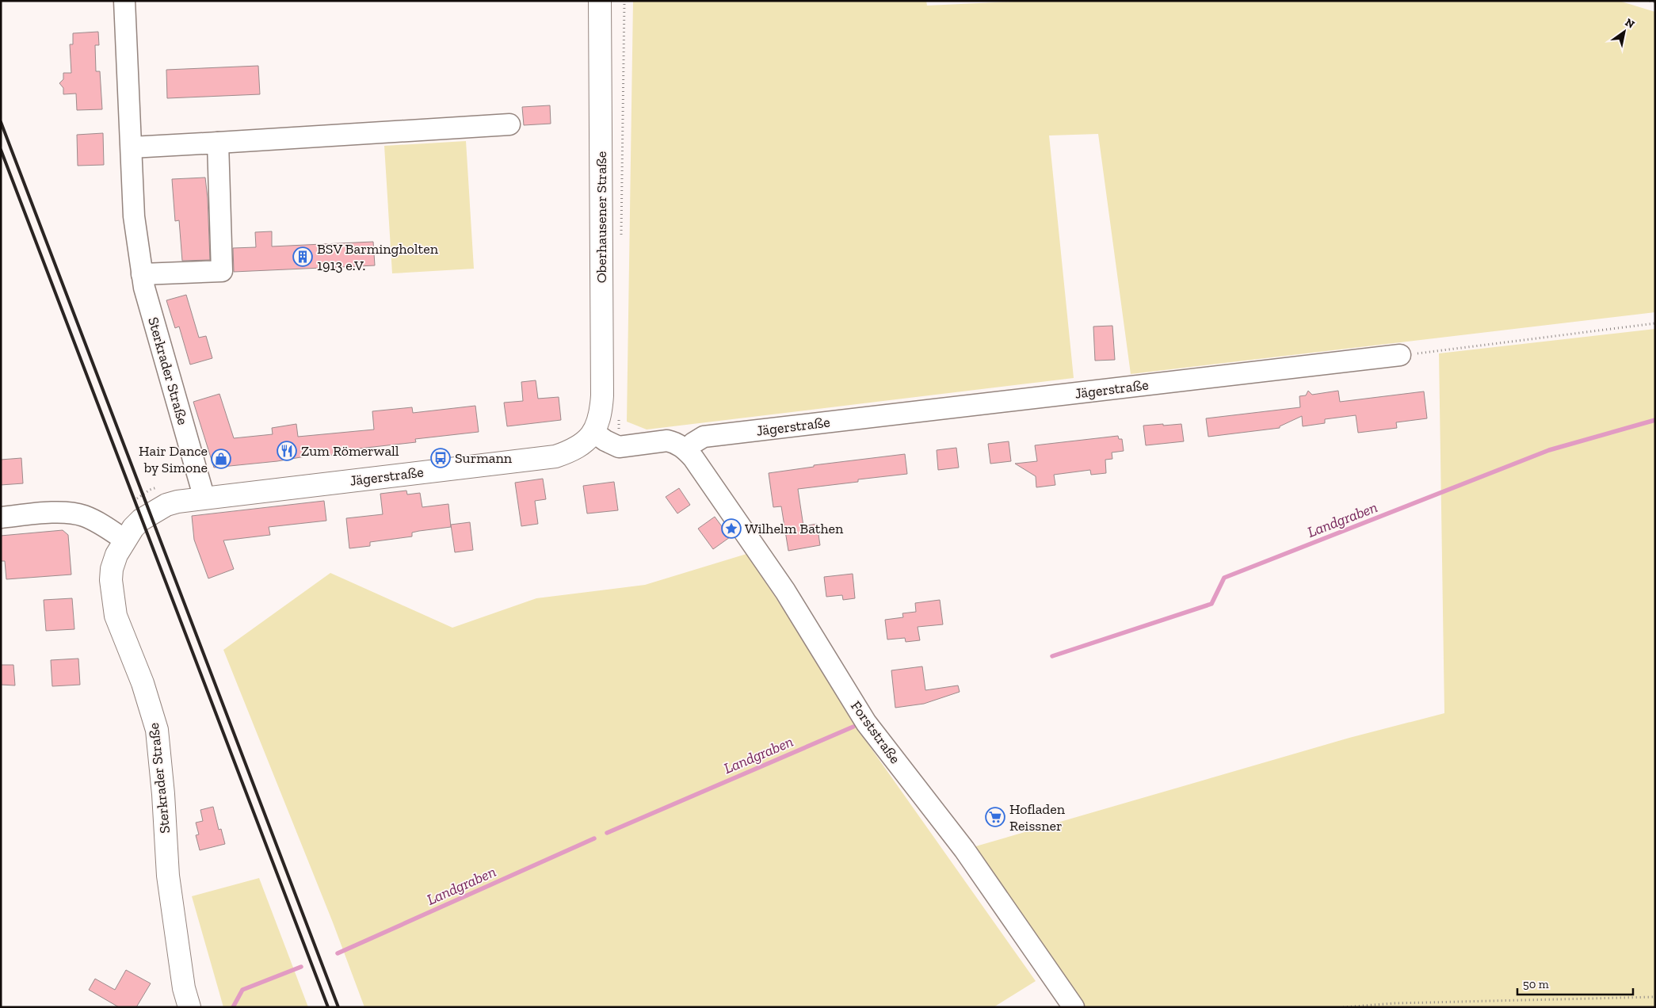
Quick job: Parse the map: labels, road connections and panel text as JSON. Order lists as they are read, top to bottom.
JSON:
{
  "streets": {
    "main road": ["Oberhausener Straße", "Sterkrader Straße", "Jägerstraße"],
    "street": ["Forststraße"]
  },
  "crossings": [
    ["Oberhausener Straße", "Jägerstraße"],
    ["Sterkrader Straße", "Jägerstraße"],
    ["Jägerstraße", "Forststraße"]
  ],
  "water": ["Landgraben"],
  "places": {
    "building": ["BSV Barmingholten 1913 e.V."],
    "restaurant": ["Zum Römerwall"],
    "bus stop": ["Surmann"],
    "shop": ["Hair Dance by Simone"],
    "place": ["Wilhelm Bathen"],
    "supermarket": ["Hofladen Reissner"]
  },
  "scale_bar": "50 m",
  "north": "top right"
}
